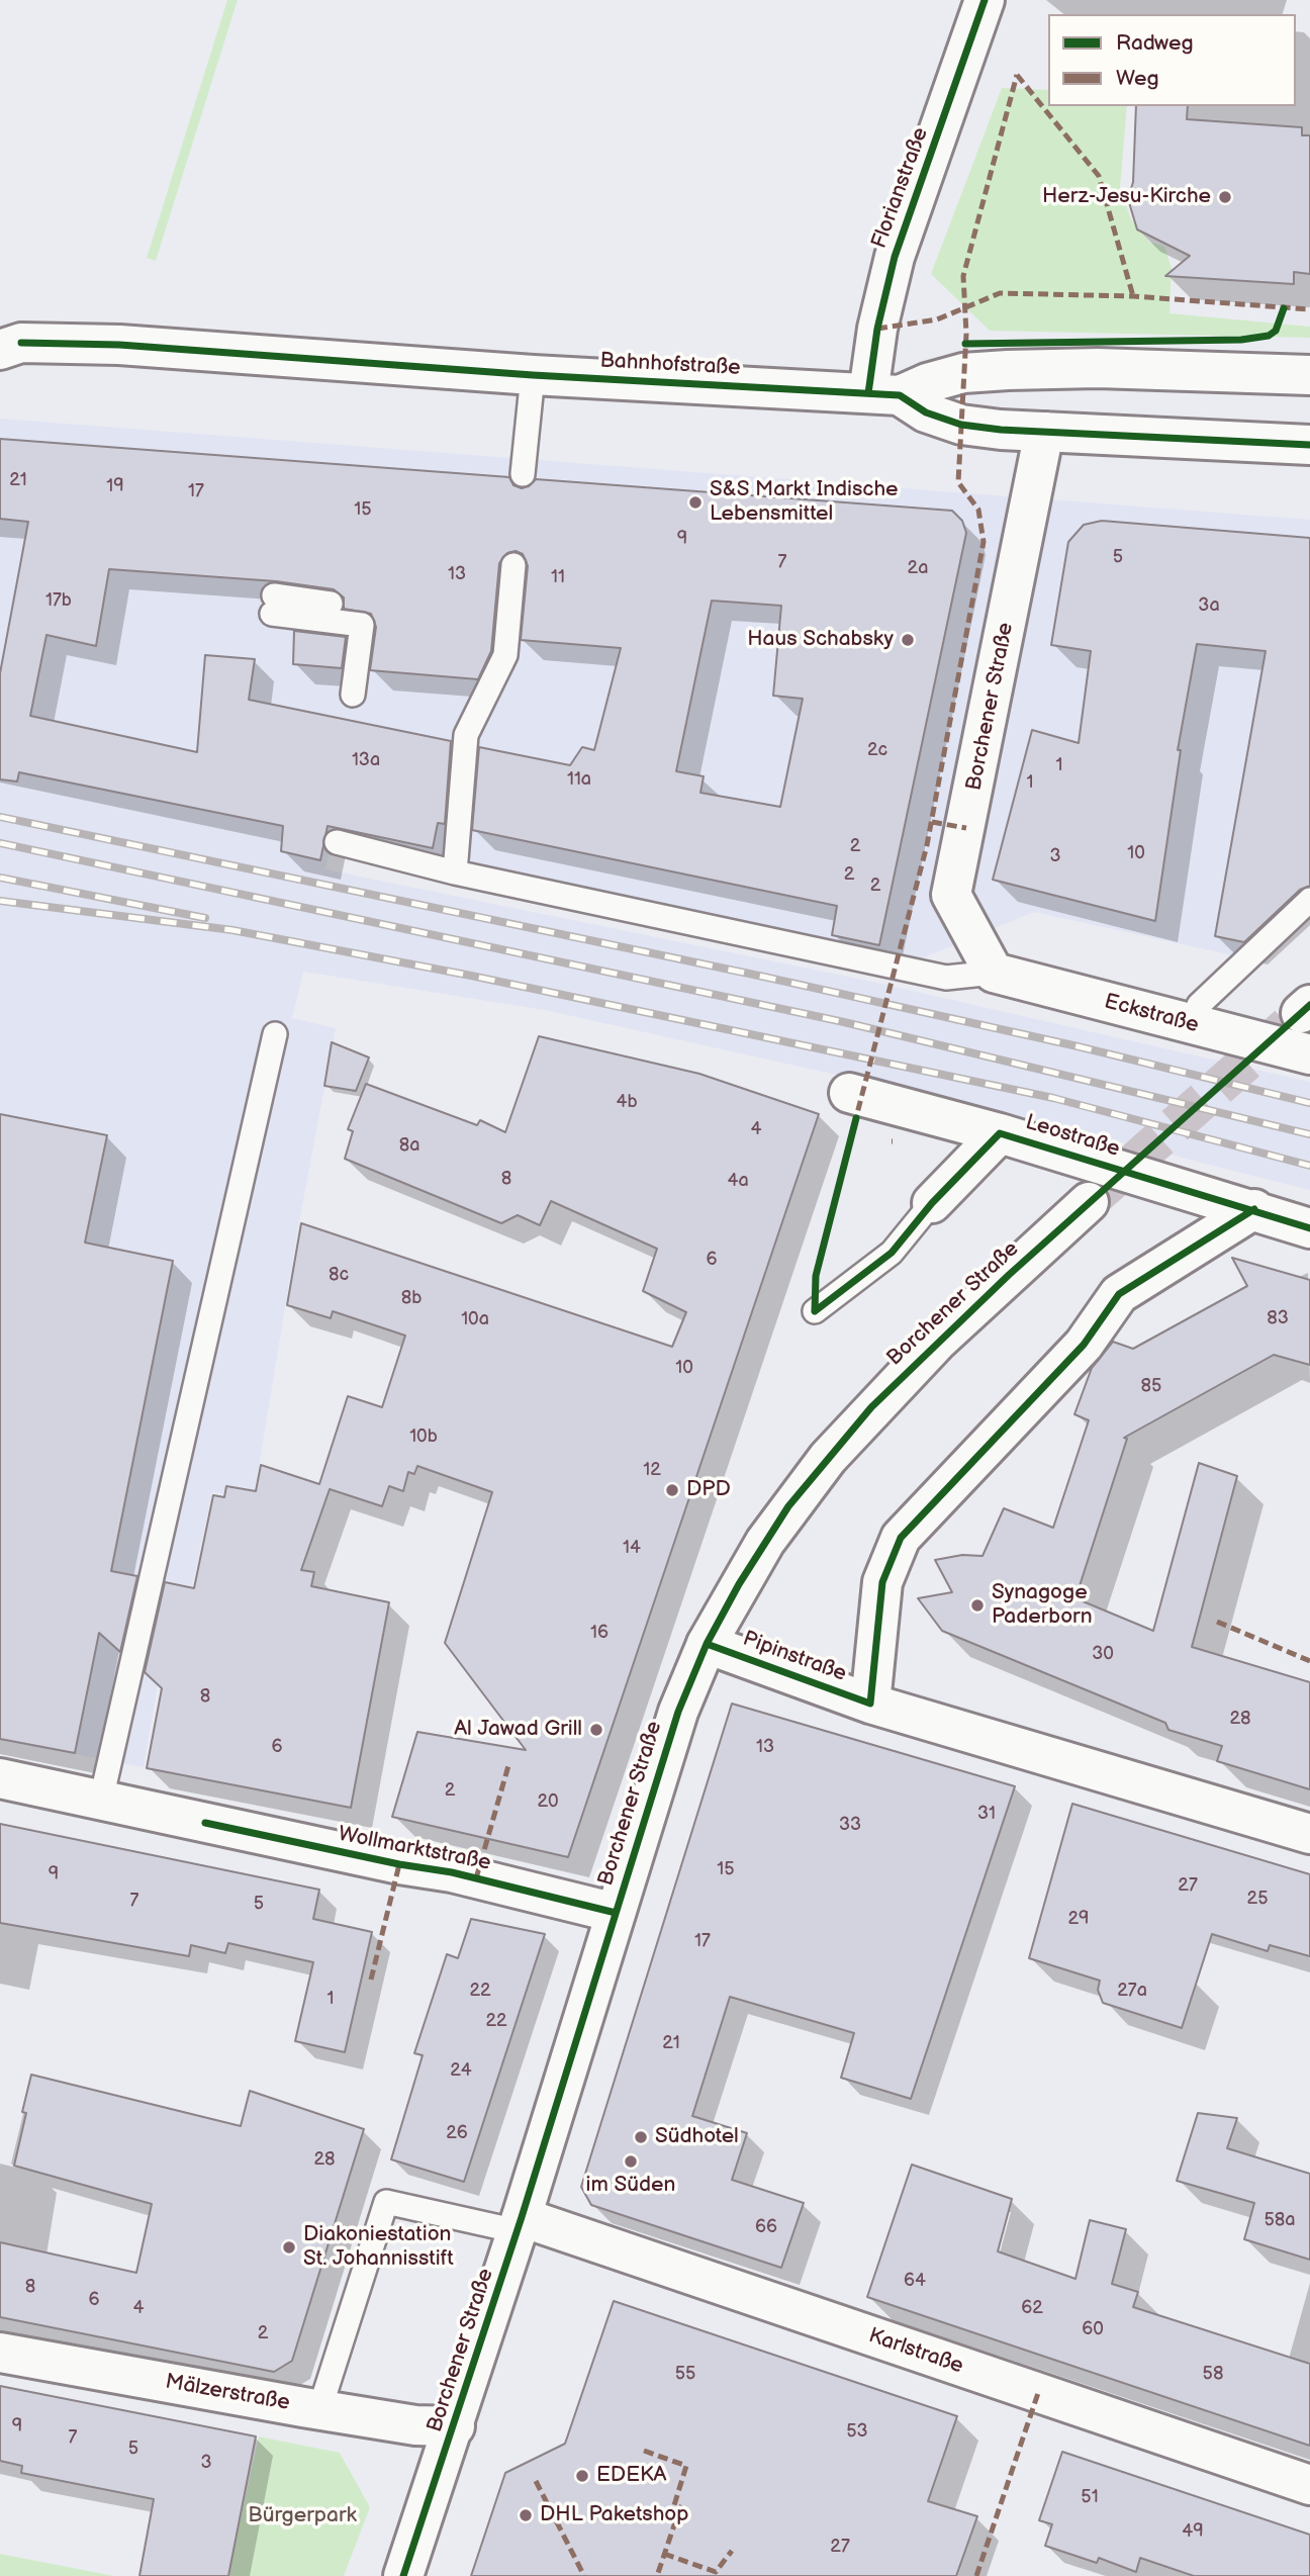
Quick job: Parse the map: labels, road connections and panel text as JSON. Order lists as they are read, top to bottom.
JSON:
{
  "streets": {
    "street": [
      "Florianstraße",
      "Bahnhofstraße",
      "Borchener Straße",
      "Eckstraße",
      "Leostraße",
      "Pipinstraße",
      "Wollmarktstraße",
      "Karlstraße",
      "Mälzerstraße"
    ]
  },
  "crossings": [
    ["Florianstraße", "Bahnhofstraße"],
    ["Bahnhofstraße", "Borchener Straße"],
    ["Borchener Straße", "Eckstraße"],
    ["Borchener Straße", "Pipinstraße"],
    ["Borchener Straße", "Wollmarktstraße"],
    ["Borchener Straße", "Karlstraße"],
    ["Borchener Straße", "Mälzerstraße"]
  ],
  "parks": ["Bürgerpark"],
  "places": [
    "Herz-Jesu-Kirche",
    "S&S Markt Indische Lebensmittel",
    "Haus Schabsky",
    "DPD",
    "Synagoge Paderborn",
    "Al Jawad Grill",
    "Südhotel",
    "im Süden",
    "Diakoniestation St. Johannisstift",
    "EDEKA",
    "DHL Paketshop"
  ],
  "house_numbers": [
    "21",
    "19",
    "17",
    "15",
    "9",
    "5",
    "7",
    "2a",
    "13",
    "11",
    "17b",
    "3a",
    "2c",
    "13a",
    "1",
    "11a",
    "1",
    "2",
    "10",
    "3",
    "2",
    "2",
    "4b",
    "4",
    "8a",
    "8",
    "4a",
    "6",
    "8c",
    "8b",
    "83",
    "10a",
    "10",
    "85",
    "10b",
    "12",
    "14",
    "16",
    "30",
    "8",
    "28",
    "6",
    "13",
    "2",
    "20",
    "31",
    "33",
    "15",
    "9",
    "27",
    "25",
    "7",
    "5",
    "29",
    "17",
    "22",
    "27a",
    "1",
    "22",
    "21",
    "24",
    "26",
    "28",
    "58a",
    "66",
    "64",
    "8",
    "6",
    "4",
    "62",
    "60",
    "2",
    "55",
    "58",
    "9",
    "53",
    "7",
    "5",
    "3",
    "51",
    "49",
    "27"
  ],
  "legend": ["Radweg", "Weg"]
}
